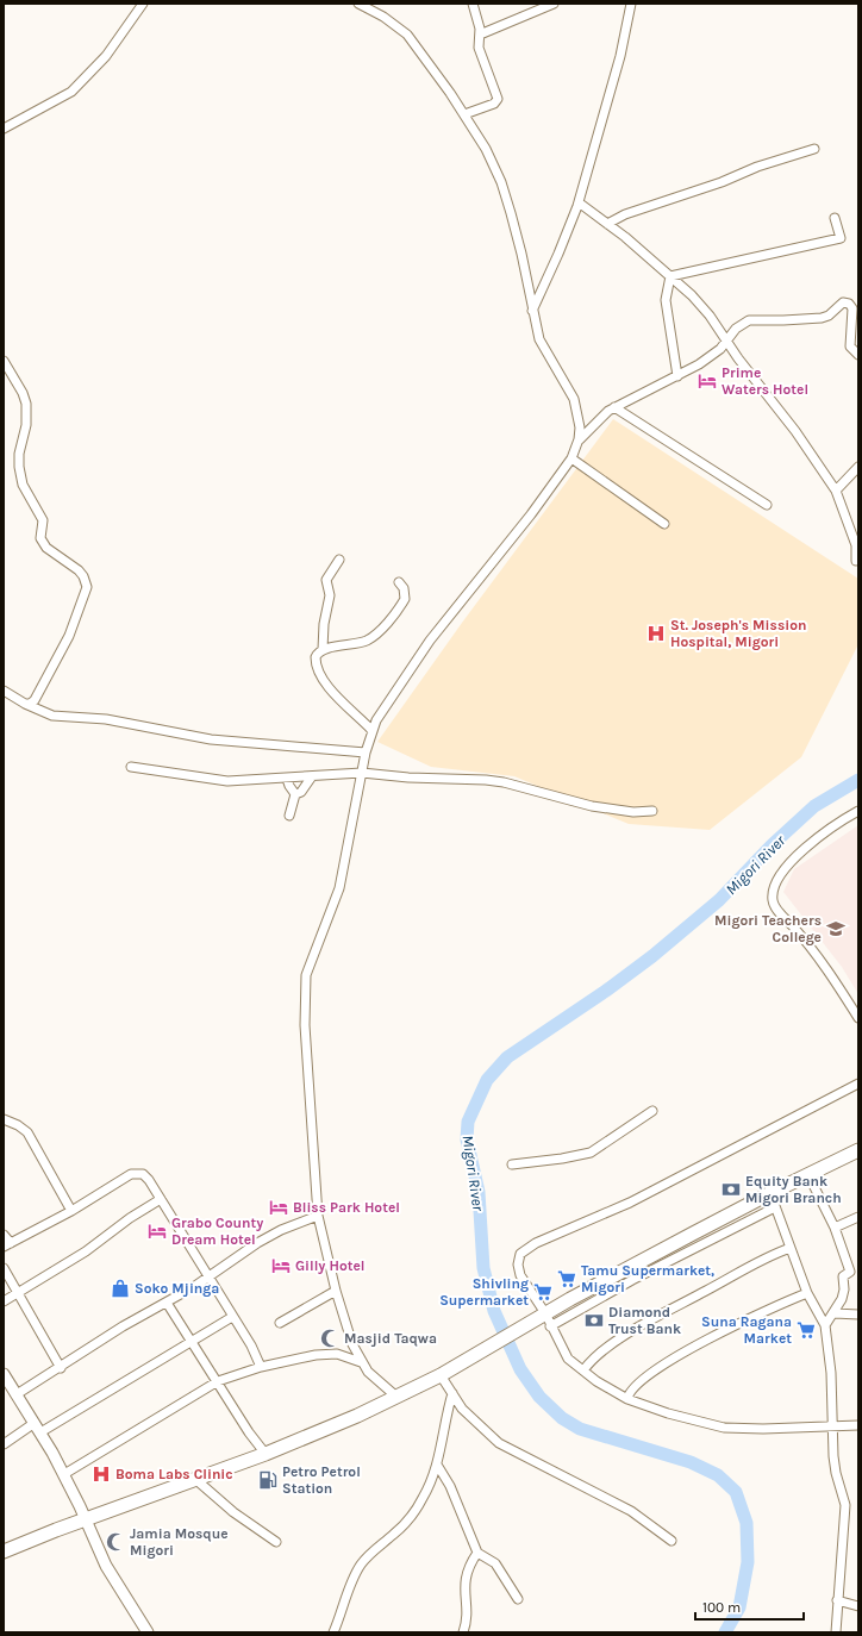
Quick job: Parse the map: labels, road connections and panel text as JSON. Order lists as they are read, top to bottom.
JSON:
{
  "water": ["Migori River"],
  "places": {
    "hotel": [
      "Prime Waters Hotel",
      "Bliss Park Hotel",
      "Grabo County Dream Hotel",
      "Gilly Hotel"
    ],
    "hospital": ["St. Joseph's Mission Hospital, Migori", "Boma Labs Clinic"],
    "school or university": ["Migori Teachers College"],
    "bank": ["Equity Bank Migori Branch", "Diamond Trust Bank"],
    "supermarket": ["Tamu Supermarket, Migori", "Shivling Supermarket", "Suna Ragana Market"],
    "shop": ["Soko Mjinga"],
    "mosque": ["Masjid Taqwa", "Jamia Mosque Migori"],
    "fuel station": ["Petro Petrol Station"]
  },
  "scale_bar": "100 m"
}
